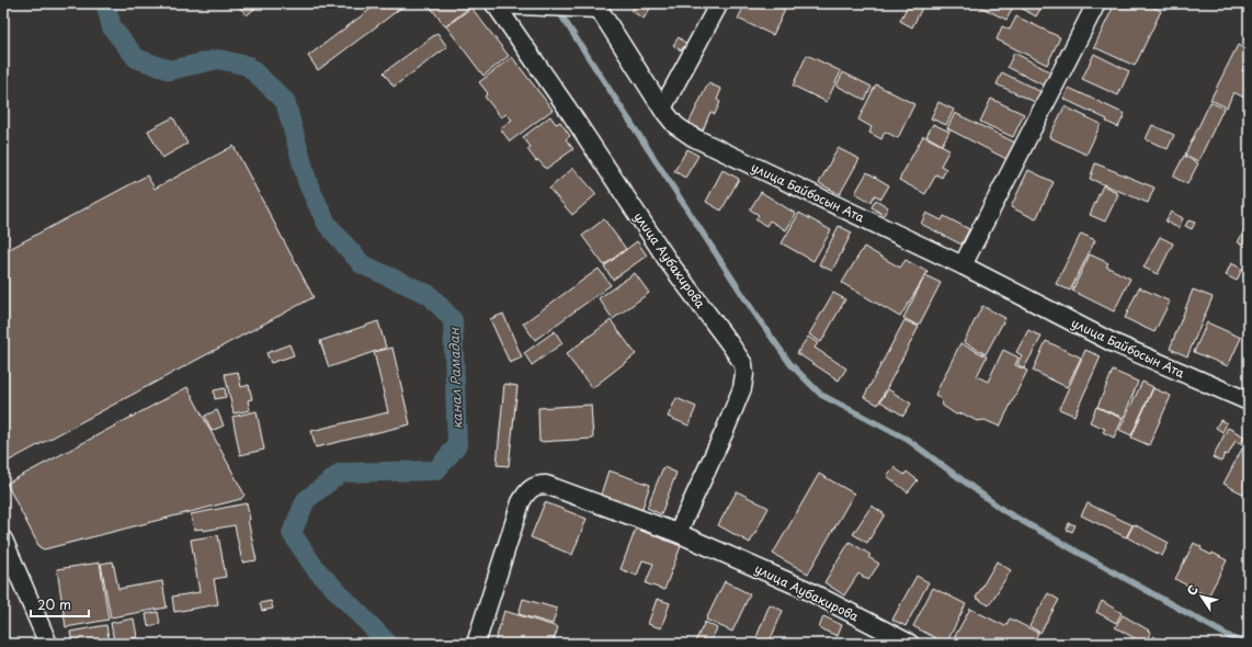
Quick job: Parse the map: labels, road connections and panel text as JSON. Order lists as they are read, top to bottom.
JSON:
{
  "streets": {
    "street": ["улица Байбосын Ата", "улица Аубакирова"]
  },
  "water": ["канал Рамадан"],
  "scale_bar": "20 m",
  "north": "top left"
}
